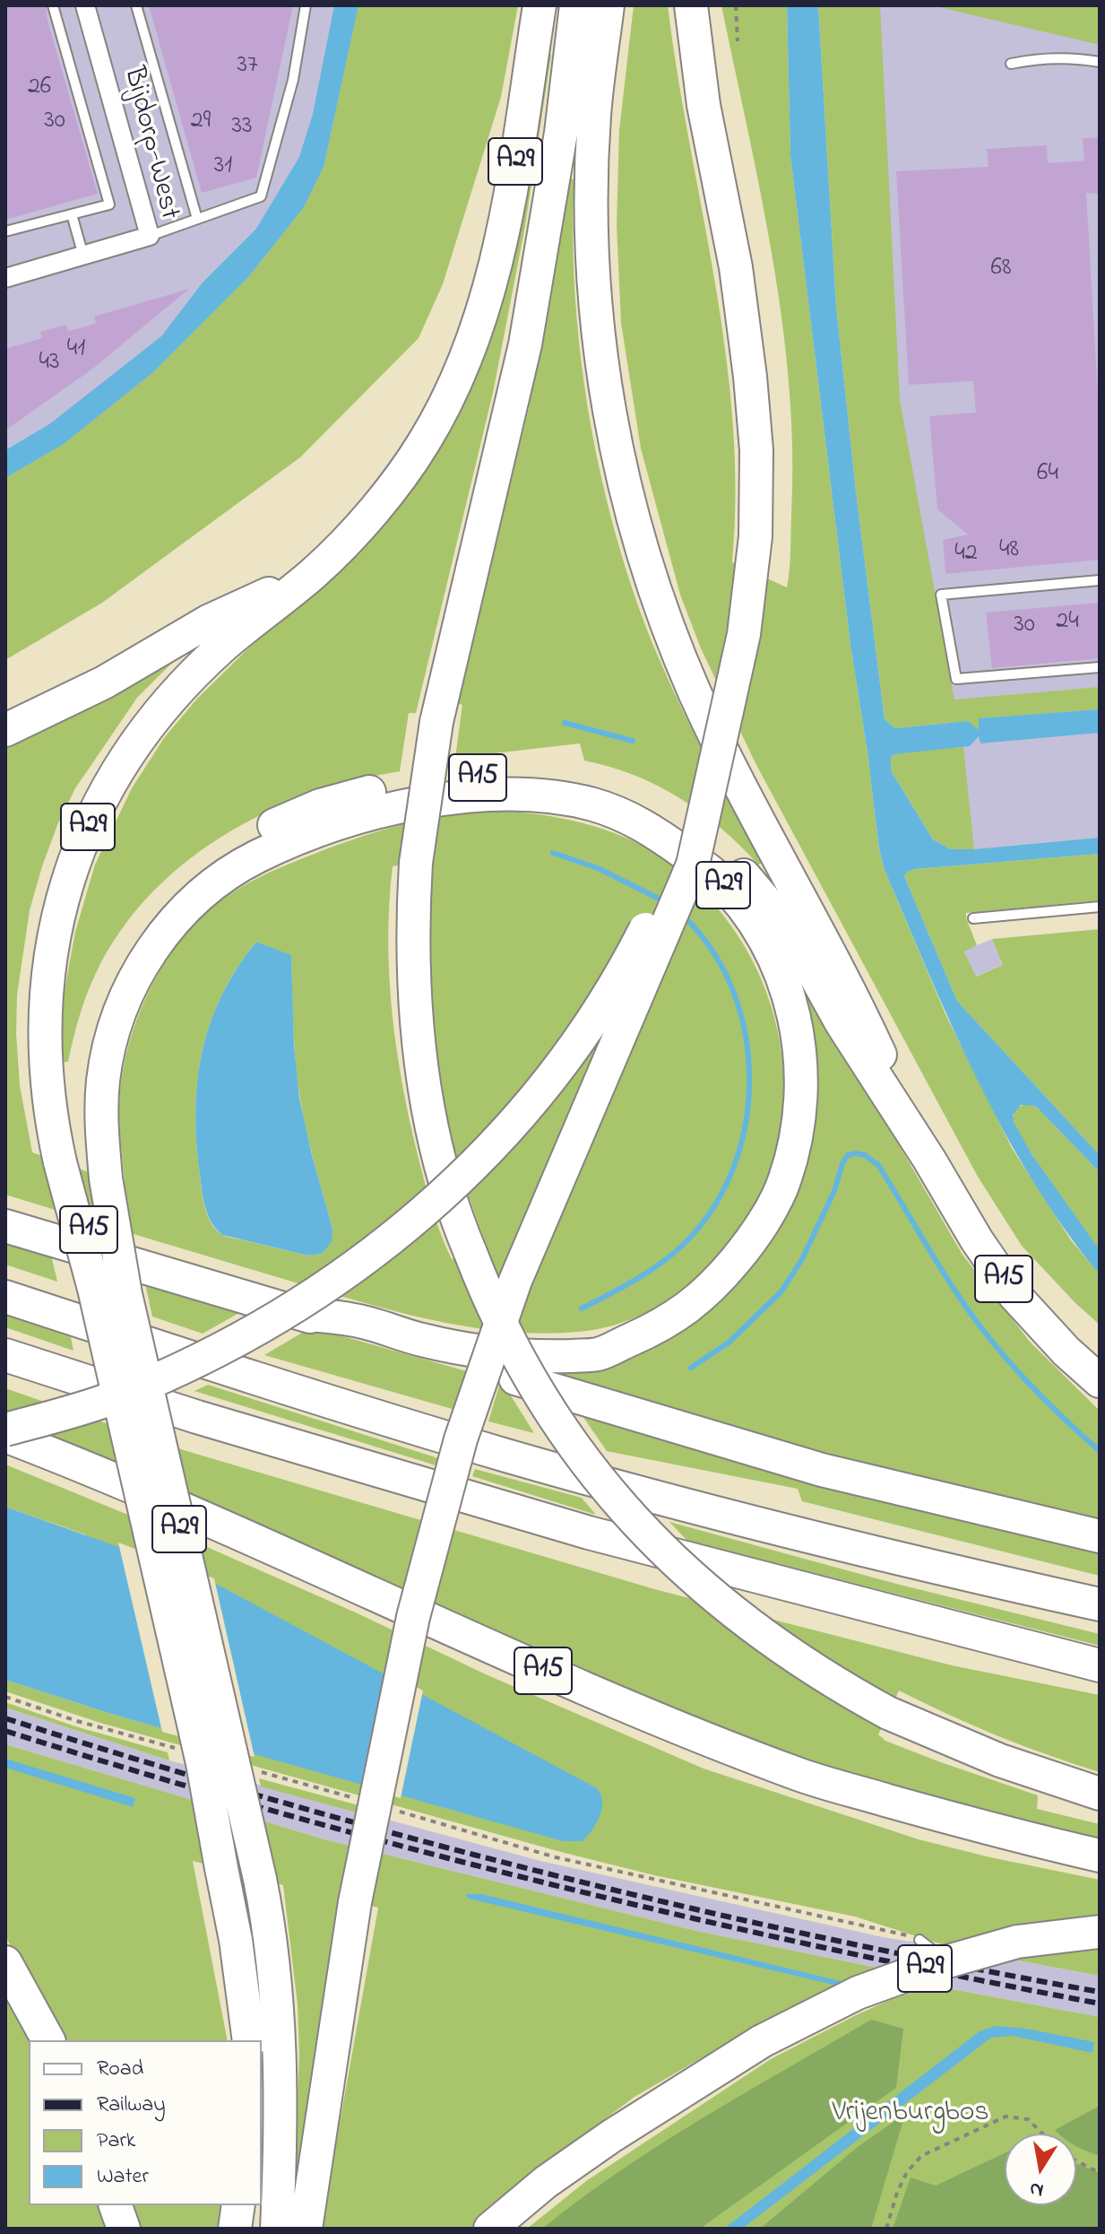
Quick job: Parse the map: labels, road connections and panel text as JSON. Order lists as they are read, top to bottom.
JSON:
{
  "streets": {
    "highway": ["A29", "A15"],
    "street": ["Bijdorp-West"]
  },
  "crossings": [
    ["A29", "A15"]
  ],
  "parks": ["Vrijenburgbos"],
  "house_numbers": [
    "37",
    "26",
    "30",
    "29",
    "33",
    "31",
    "68",
    "41",
    "43",
    "64",
    "48",
    "42",
    "24",
    "30"
  ],
  "legend": [
    "Road",
    "Railway",
    "Park",
    "Water"
  ],
  "north": "bottom"
}
